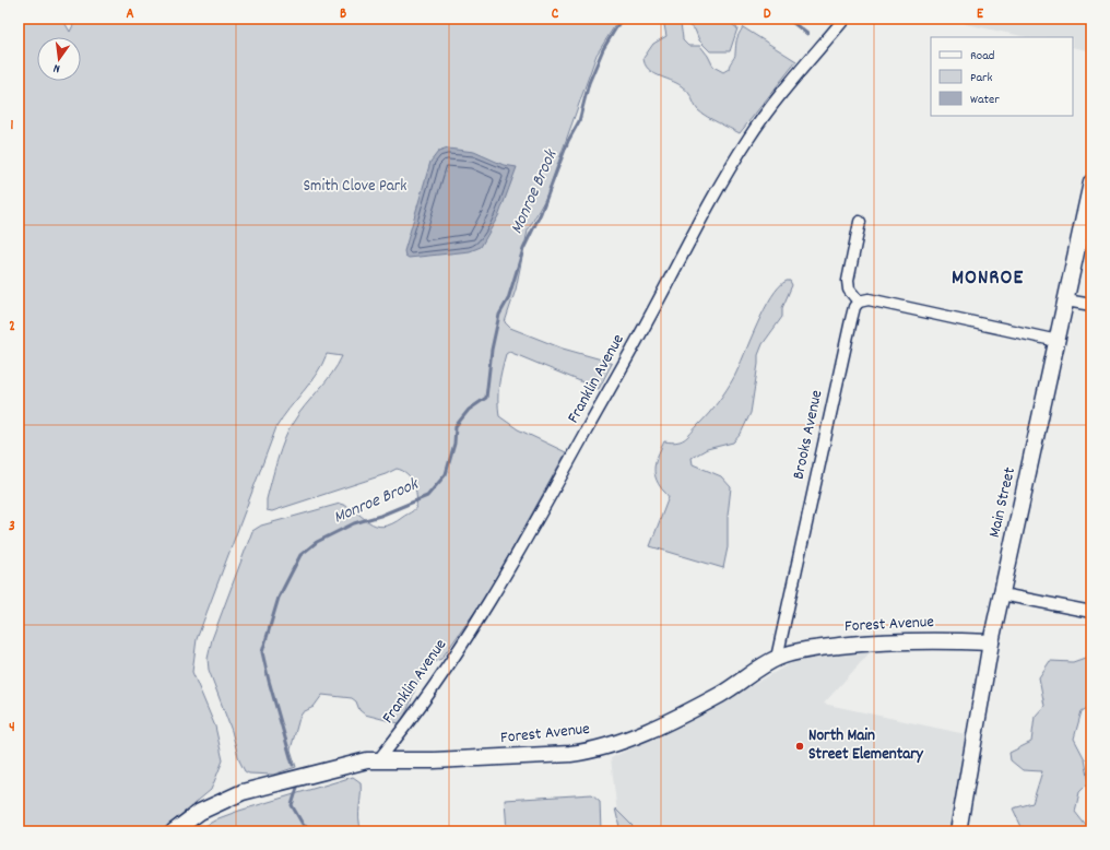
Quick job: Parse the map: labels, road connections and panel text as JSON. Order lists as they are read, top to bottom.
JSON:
{
  "streets": {
    "street": [
      "Franklin Avenue",
      "Brooks Avenue",
      "Main Street",
      "Forest Avenue"
    ]
  },
  "crossings": [
    ["Franklin Avenue", "Forest Avenue"],
    ["Brooks Avenue", "Forest Avenue"],
    ["Main Street", "Forest Avenue"]
  ],
  "districts": ["MONROE"],
  "water": ["Monroe Brook"],
  "parks": ["Smith Clove Park"],
  "places": ["North Main Street Elementary"],
  "legend": ["Road", "Park", "Water"],
  "north": "bottom",
  "grid": {
    "columns": [
      "A",
      "B",
      "C",
      "D",
      "E"
    ],
    "rows": [
      "1",
      "2",
      "3",
      "4"
    ]
  }
}
